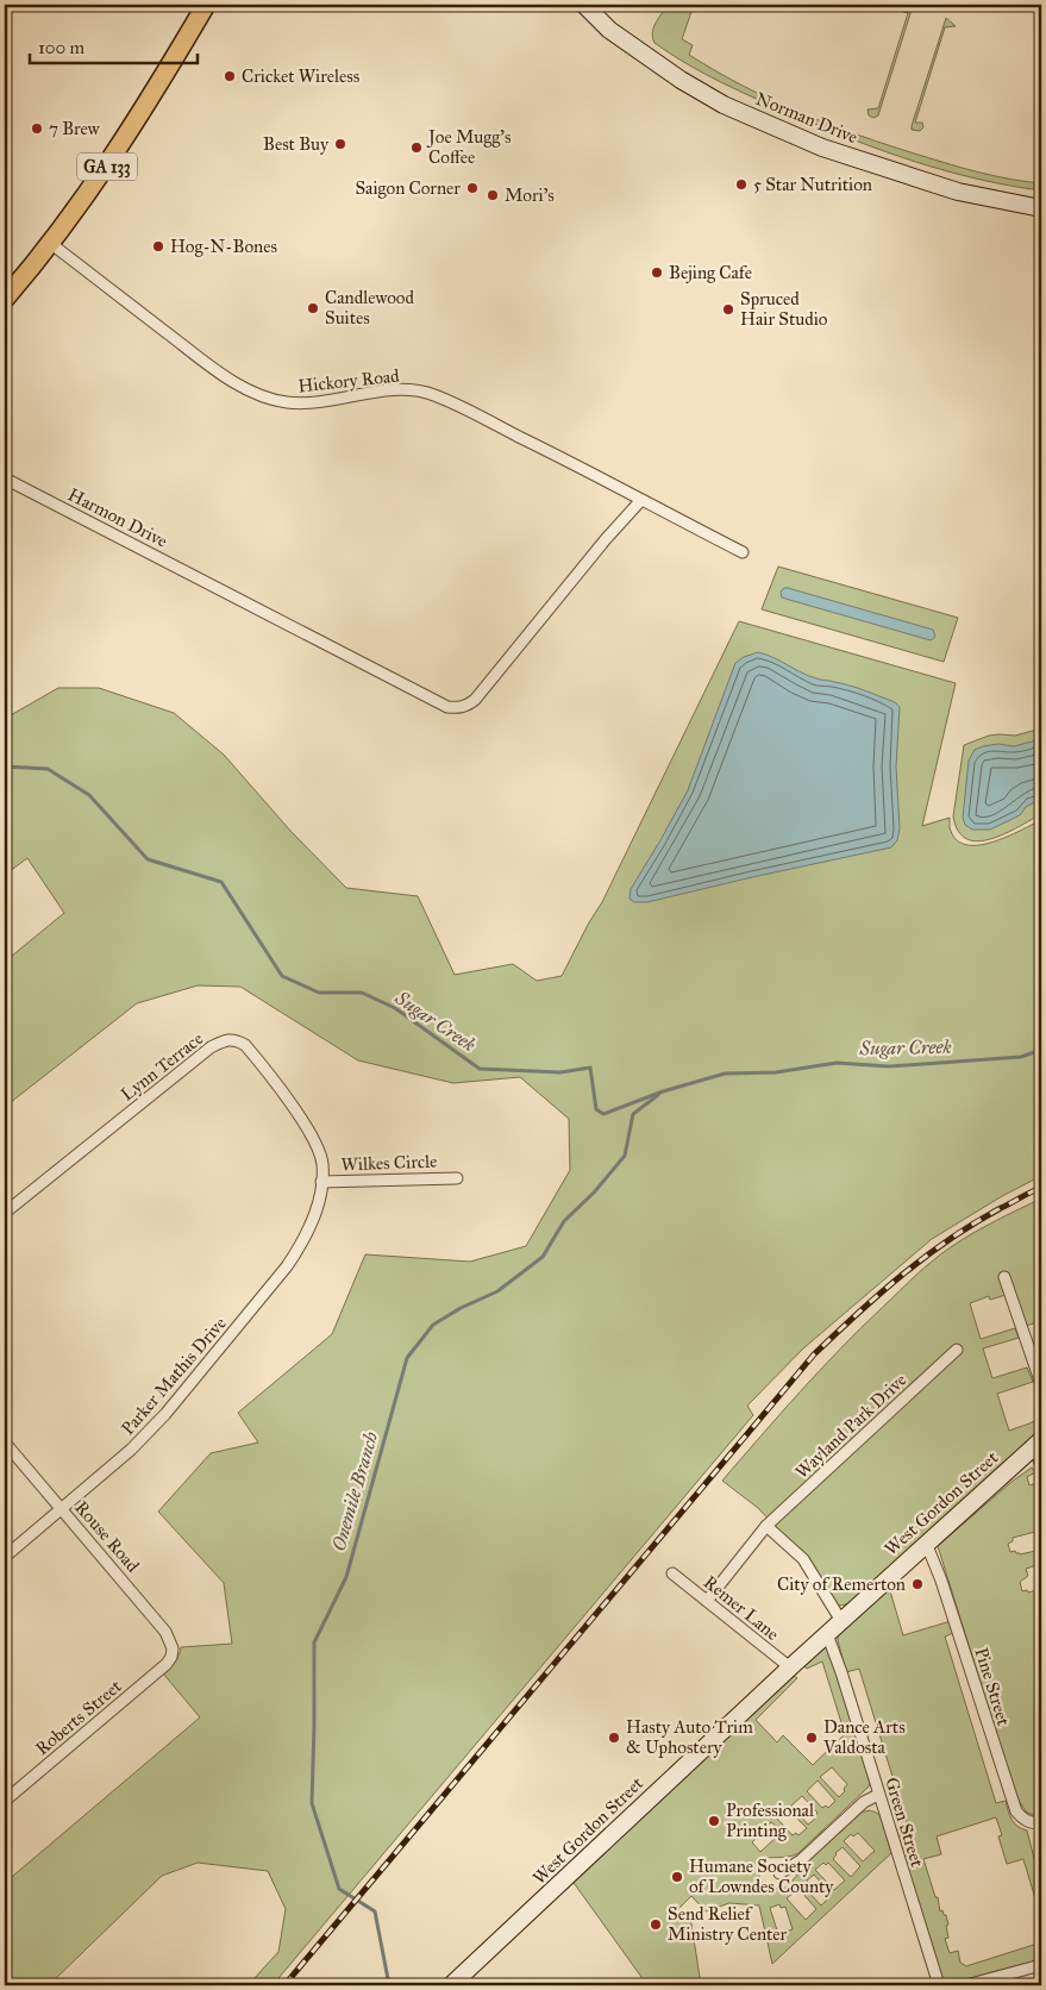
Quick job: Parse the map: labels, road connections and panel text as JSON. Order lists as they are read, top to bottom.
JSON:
{
  "streets": {
    "main road": ["GA 133"],
    "street": [
      "Norman Drive",
      "Hickory Road",
      "Harmon Drive",
      "Lynn Terrace",
      "Wilkes Circle",
      "Parker Mathis Drive",
      "Wayland Park Drive",
      "West Gordon Street",
      "Rouse Road",
      "Remer Lane",
      "Pine Street",
      "Roberts Street",
      "Green Street"
    ]
  },
  "crossings": [
    ["GA 133", "Hickory Road"],
    ["Hickory Road", "Harmon Drive"],
    ["Lynn Terrace", "Wilkes Circle"],
    ["Lynn Terrace", "Parker Mathis Drive"],
    ["Wilkes Circle", "Parker Mathis Drive"],
    ["Parker Mathis Drive", "Rouse Road"],
    ["Wayland Park Drive", "Remer Lane"],
    ["West Gordon Street", "Remer Lane"],
    ["West Gordon Street", "Pine Street"],
    ["West Gordon Street", "Green Street"],
    ["Rouse Road", "Roberts Street"]
  ],
  "water": ["Sugar Creek", "Onemile Branch"],
  "places": [
    "Cricket Wireless",
    "7 Brew",
    "Best Buy",
    "Joe Mugg's Coffee",
    "5 Star Nutrition",
    "Saigon Corner",
    "Mori's",
    "Hog-N-Bones",
    "Bejing Cafe",
    "Candlewood Suites",
    "Spruced Hair Studio",
    "City of Remerton",
    "Hasty Auto Trim & Uphostery",
    "Dance Arts Valdosta",
    "Professional Printing",
    "Humane Society of Lowndes County",
    "Send Relief Ministry Center"
  ],
  "scale_bar": "100 m"
}
